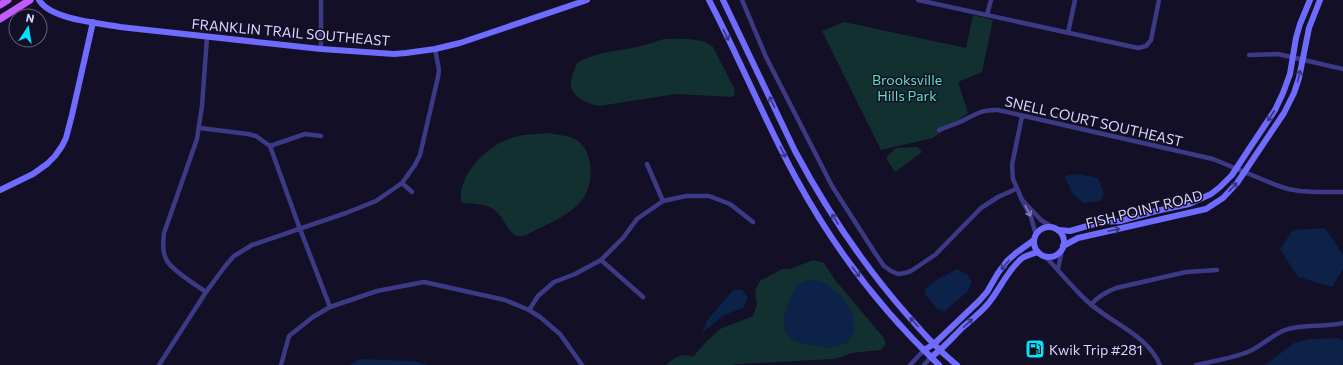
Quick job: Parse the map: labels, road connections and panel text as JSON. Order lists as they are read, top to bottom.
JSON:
{
  "streets": {
    "street": ["FRANKLIN TRAIL SOUTHEAST", "SNELL COURT SOUTHEAST", "FISH POINT ROAD"]
  },
  "crossings": [
    ["SNELL COURT SOUTHEAST", "FISH POINT ROAD"]
  ],
  "parks": ["Brooksville Hills Park"],
  "places": {
    "fuel station": ["Kwik Trip #281"]
  },
  "north": "top"
}
